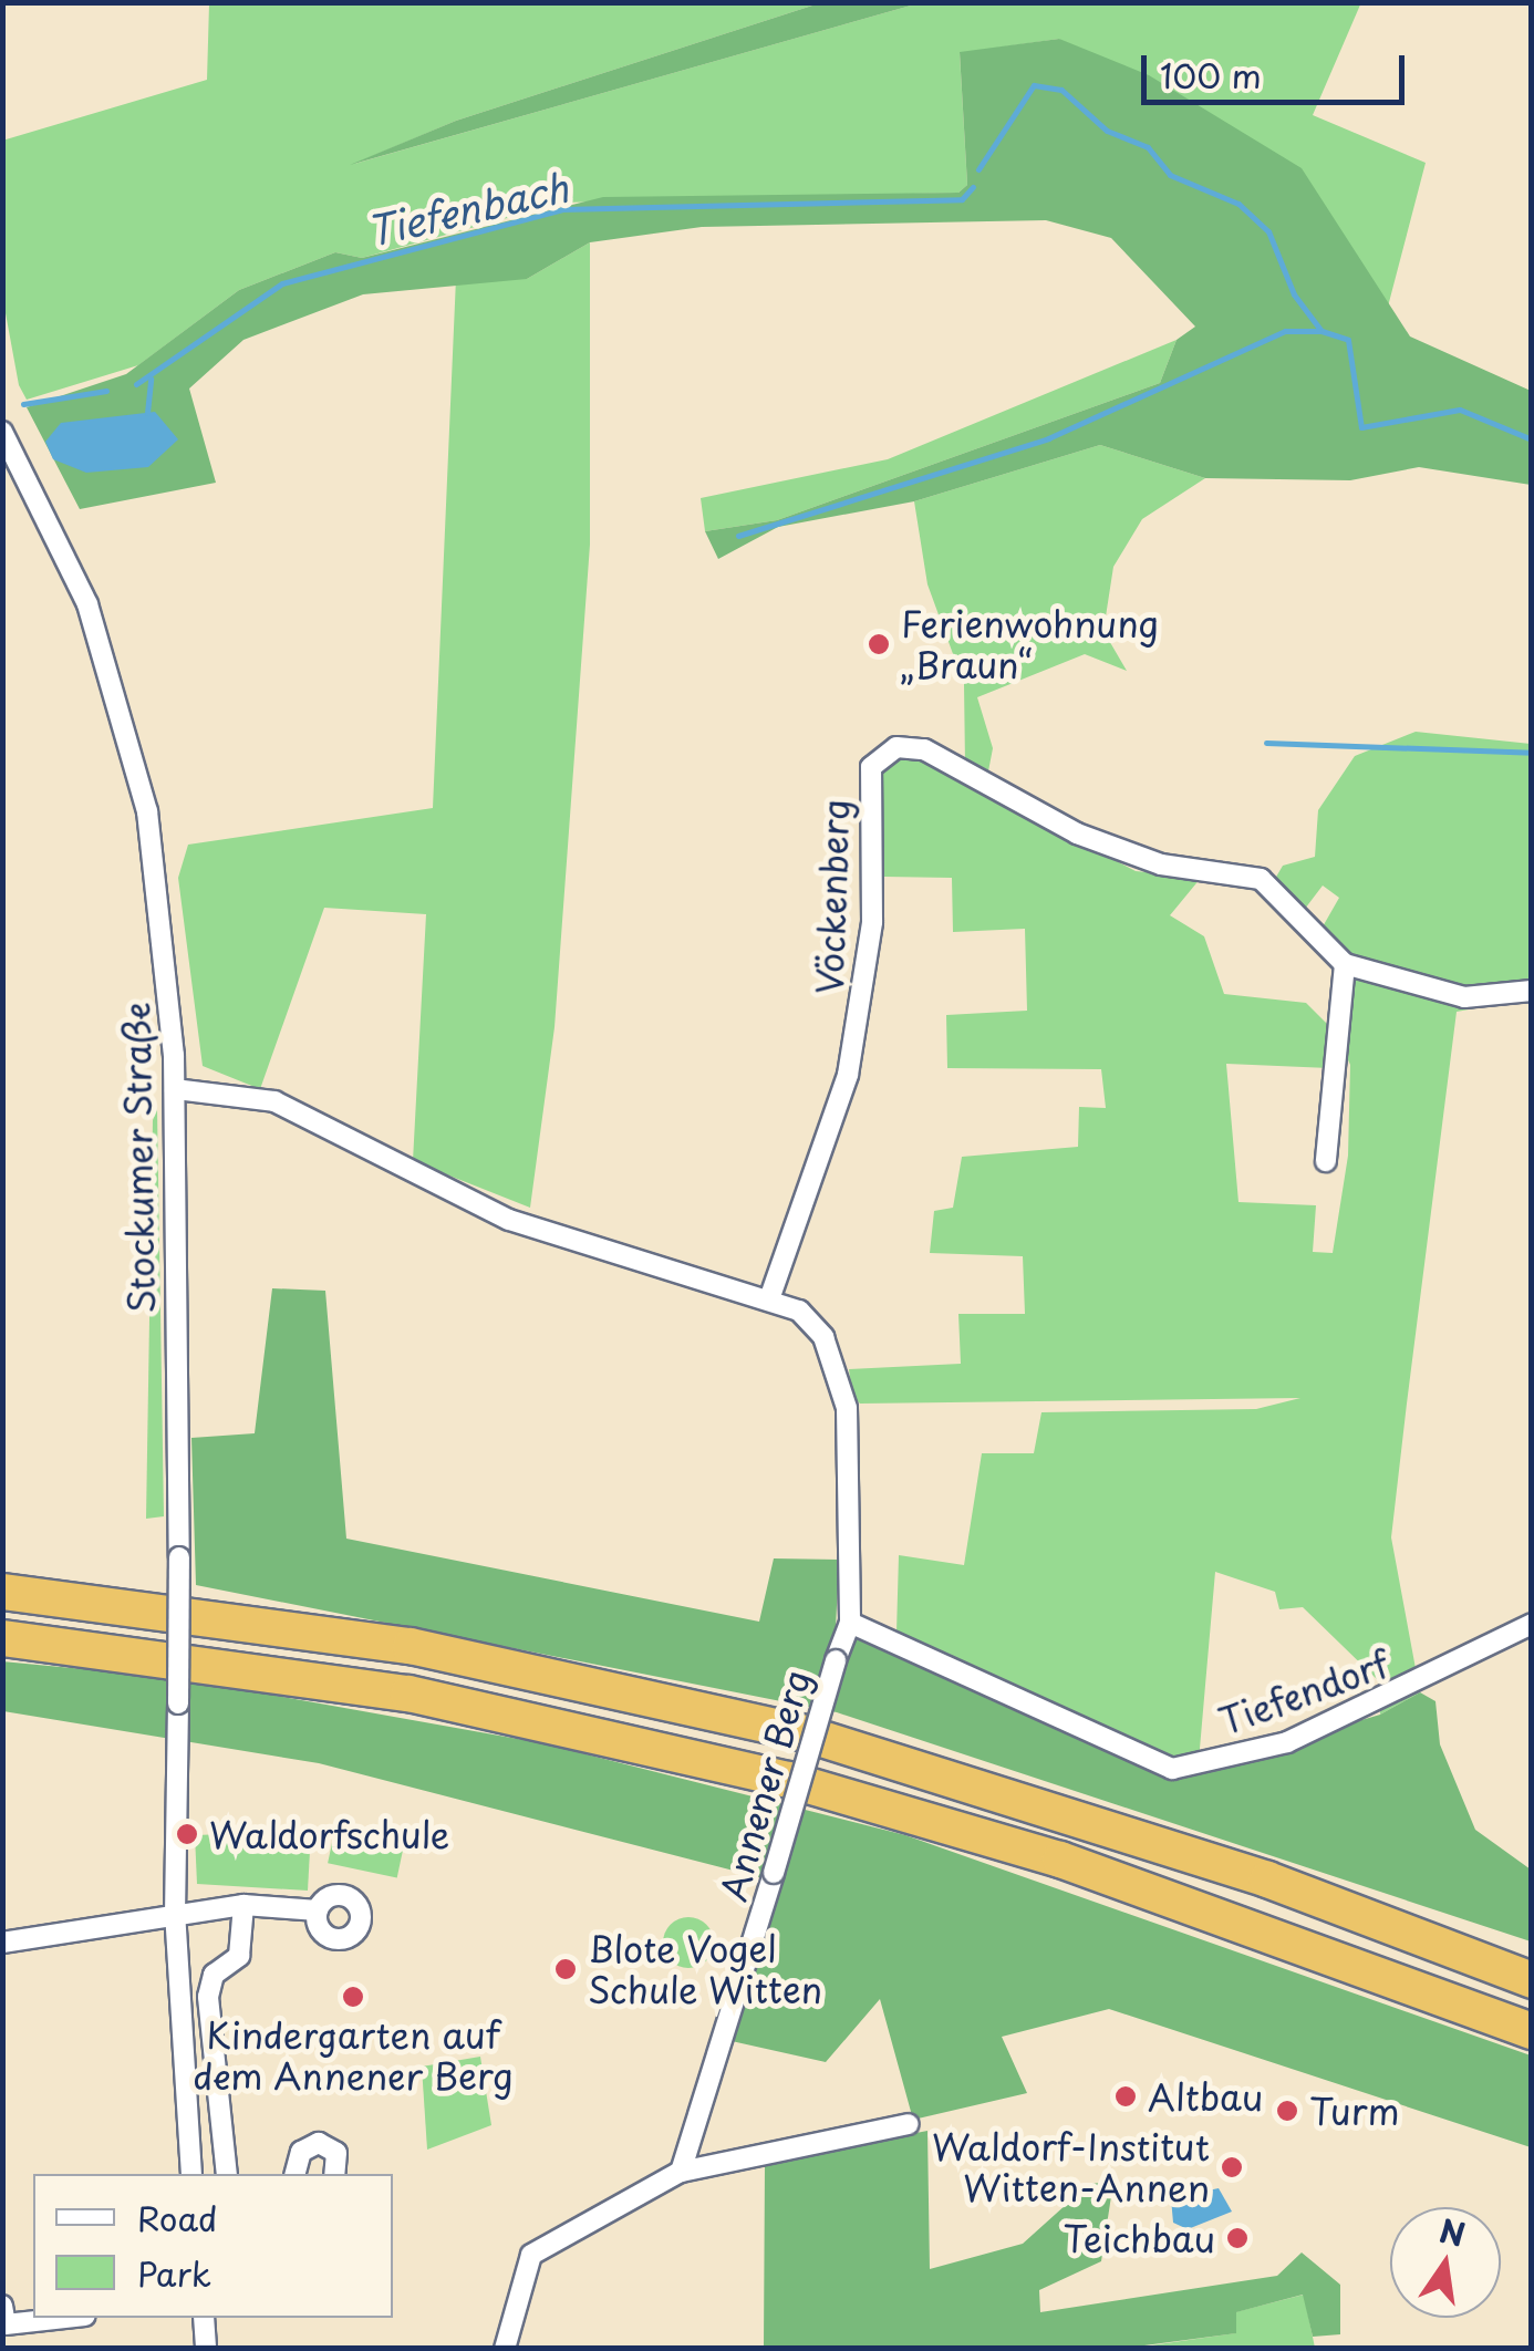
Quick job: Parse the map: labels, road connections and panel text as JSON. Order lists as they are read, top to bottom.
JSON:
{
  "streets": {
    "street": [
      "Vöckenberg",
      "Stockumer Straße",
      "Tiefendorf",
      "Annener Berg"
    ]
  },
  "crossings": [
    ["Vöckenberg", "Annener Berg"],
    ["Tiefendorf", "Annener Berg"]
  ],
  "water": ["Tiefenbach"],
  "places": [
    "Ferienwohnung „Braun“",
    "Waldorfschule",
    "Blote Vogel Schule Witten",
    "Kindergarten auf dem Annener Berg",
    "Altbau",
    "Turm",
    "Waldorf-Institut Witten-Annen",
    "Teichbau"
  ],
  "legend": ["Road", "Park"],
  "scale_bar": "100 m",
  "north": "top"
}
